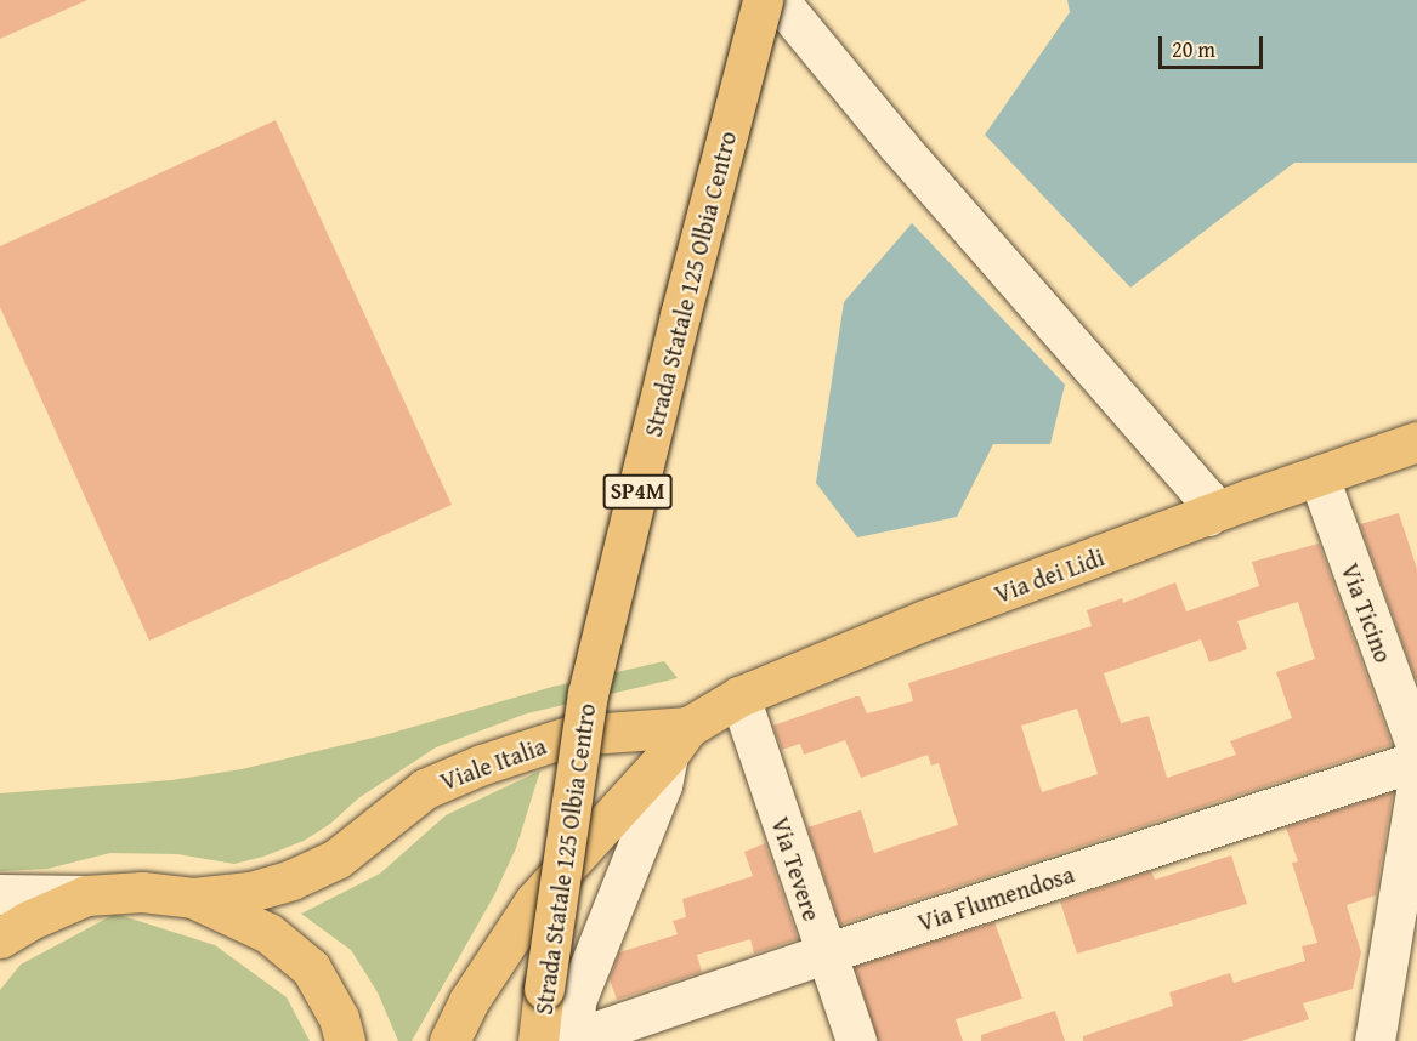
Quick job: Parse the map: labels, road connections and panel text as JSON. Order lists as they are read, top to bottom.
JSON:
{
  "streets": {
    "main road": [
      "Strada Statale 125 Olbia Centro",
      "SP4M",
      "Via dei Lidi",
      "Viale Italia"
    ],
    "street": ["Via Ticino", "Via Tevere", "Via Flumendosa"]
  },
  "crossings": [
    ["Strada Statale 125 Olbia Centro", "Via Flumendosa"],
    ["Via dei Lidi", "Via Ticino"],
    ["Via dei Lidi", "Viale Italia"],
    ["Via dei Lidi", "Via Tevere"],
    ["Via Tevere", "Via Flumendosa"]
  ],
  "scale_bar": "20 m"
}
